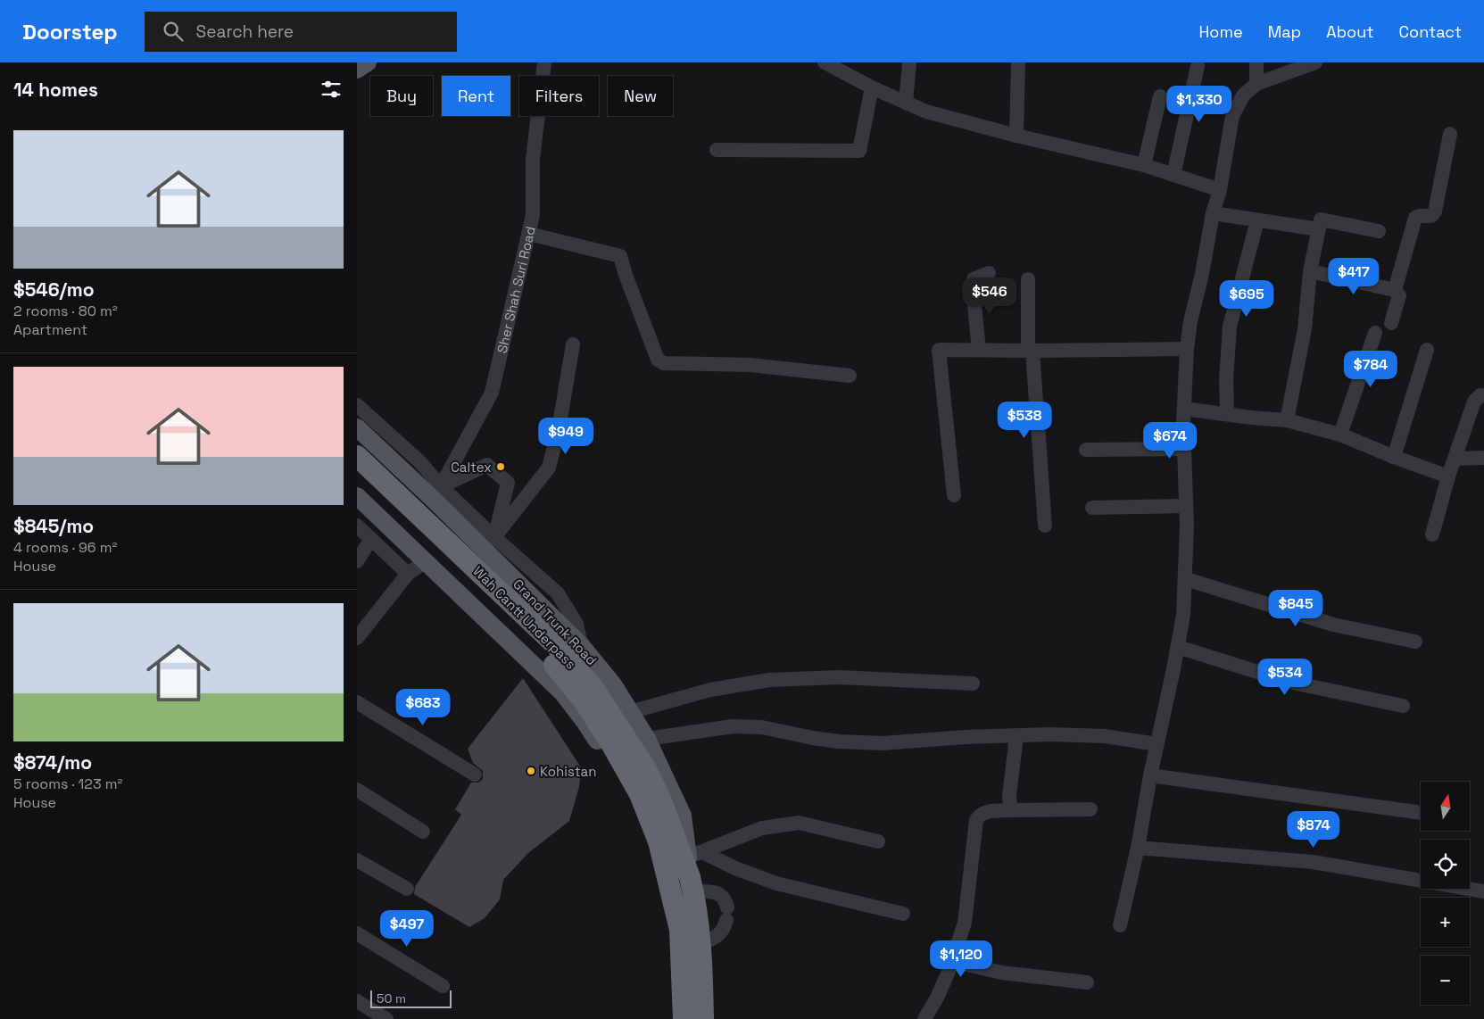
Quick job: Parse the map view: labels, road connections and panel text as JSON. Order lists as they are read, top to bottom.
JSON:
{
  "streets": {
    "highway": ["Wah Cantt Underpass", "Grand Trunk Road"],
    "street": ["Sher Shah Suri Road"]
  },
  "crossings": [
    ["Sher Shah Suri Road", "Grand Trunk Road"],
    ["Wah Cantt Underpass", "Grand Trunk Road"]
  ],
  "places": ["Caltex", "Kohistan"],
  "scale_bar": "50 m",
  "north": "top",
  "page": {
    "header": "Doorstep",
    "search": "Search here",
    "nav": [
      "Home",
      "Map",
      "About",
      "Contact"
    ],
    "heading": "14 homes",
    "chip": [
      "Buy",
      "Rent",
      "Filters",
      "New"
    ],
    "price": [
      "$1,330",
      "$417",
      "$546",
      "$695",
      "$784",
      "$538",
      "$949",
      "$674",
      "$845",
      "$534",
      "$683",
      "$874",
      "$497",
      "$1,120"
    ],
    "list": [
      {
        "name": "$546/mo",
        "note": "2 rooms · 80 m² · Apartment"
      },
      {
        "name": "$845/mo",
        "note": "4 rooms · 96 m² · House"
      },
      {
        "name": "$874/mo",
        "note": "5 rooms · 123 m² · House"
      }
    ],
    "map_buttons": ["+", "−"],
    "scale": "50 m"
  }
}
